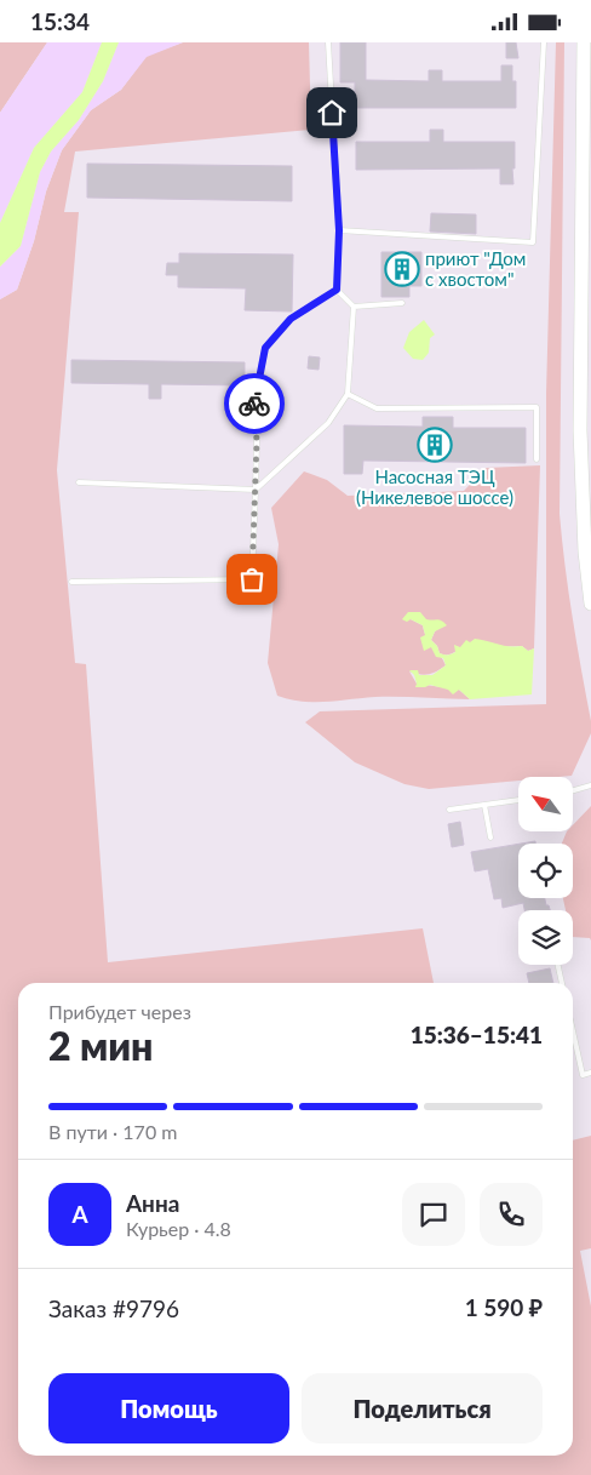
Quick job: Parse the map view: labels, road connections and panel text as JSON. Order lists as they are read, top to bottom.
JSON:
{
  "places": {
    "building": ["приют \"Дом с хвостом\"", "Насосная ТЭЦ (Никелевое шоссе)"]
  },
  "north": "top left",
  "page": {
    "status": "15:34",
    "heading": ["2 мин", "Прибудет через", "15:36–15:41"],
    "panel": [
      "Анна",
      "Курьер · 4.8",
      "Заказ #9796",
      "1 590 ₽"
    ],
    "bar": "В пути · 170 m",
    "round": "А",
    "buttons": ["Помощь", "Поделиться"]
  }
}
